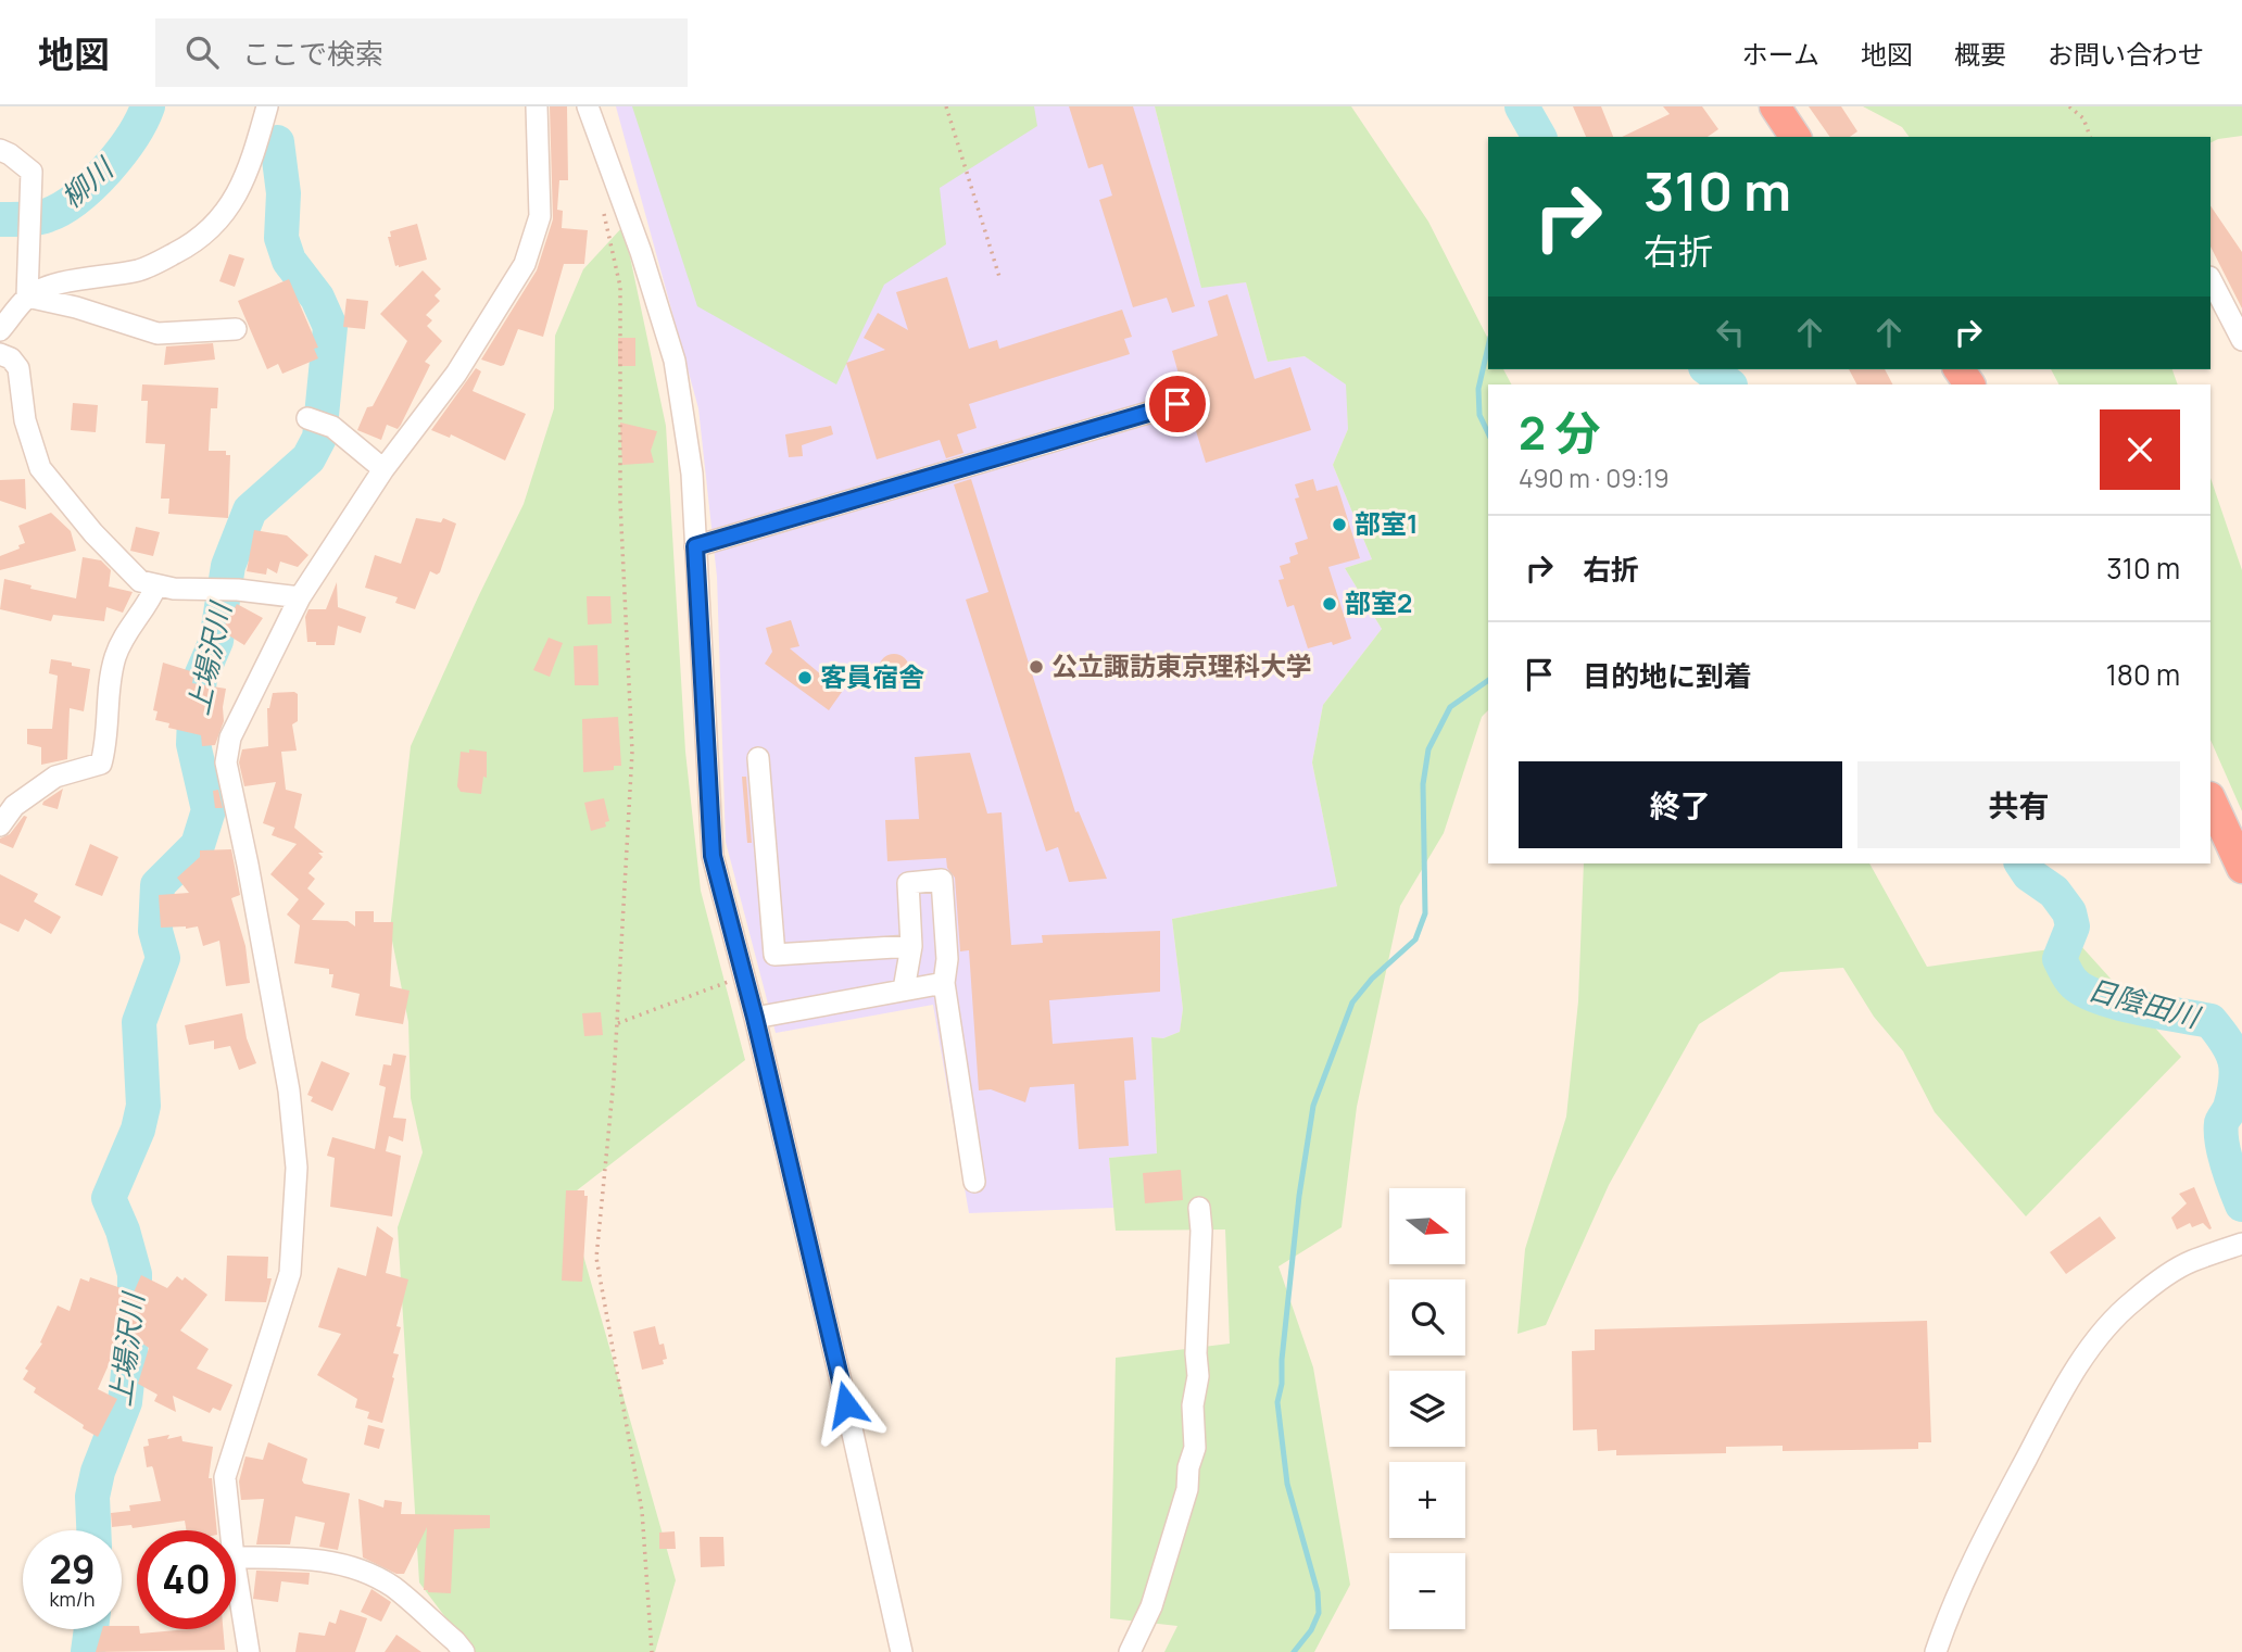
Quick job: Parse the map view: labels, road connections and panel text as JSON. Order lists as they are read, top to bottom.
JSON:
{
  "water": ["柳川", "上場沢川", "日陰田川"],
  "places": [
    "部室1",
    "部室2",
    "公立諏訪東京理科大学",
    "客員宿舎"
  ],
  "north": "right",
  "page": {
    "header": "地図",
    "search": "ここで検索",
    "nav": [
      "ホーム",
      "地図",
      "概要",
      "お問い合わせ"
    ],
    "turn": ["310 m", "右折"],
    "heading": ["2 分", "490 m · 09:19"],
    "list": [
      {
        "name": "右折",
        "value": "310 m"
      },
      {
        "name": "目的地に到着",
        "value": "180 m"
      }
    ],
    "buttons": ["終了", "共有"],
    "map_buttons": ["+", "−"],
    "speed": "29 km/h",
    "limit": "40"
  }
}
